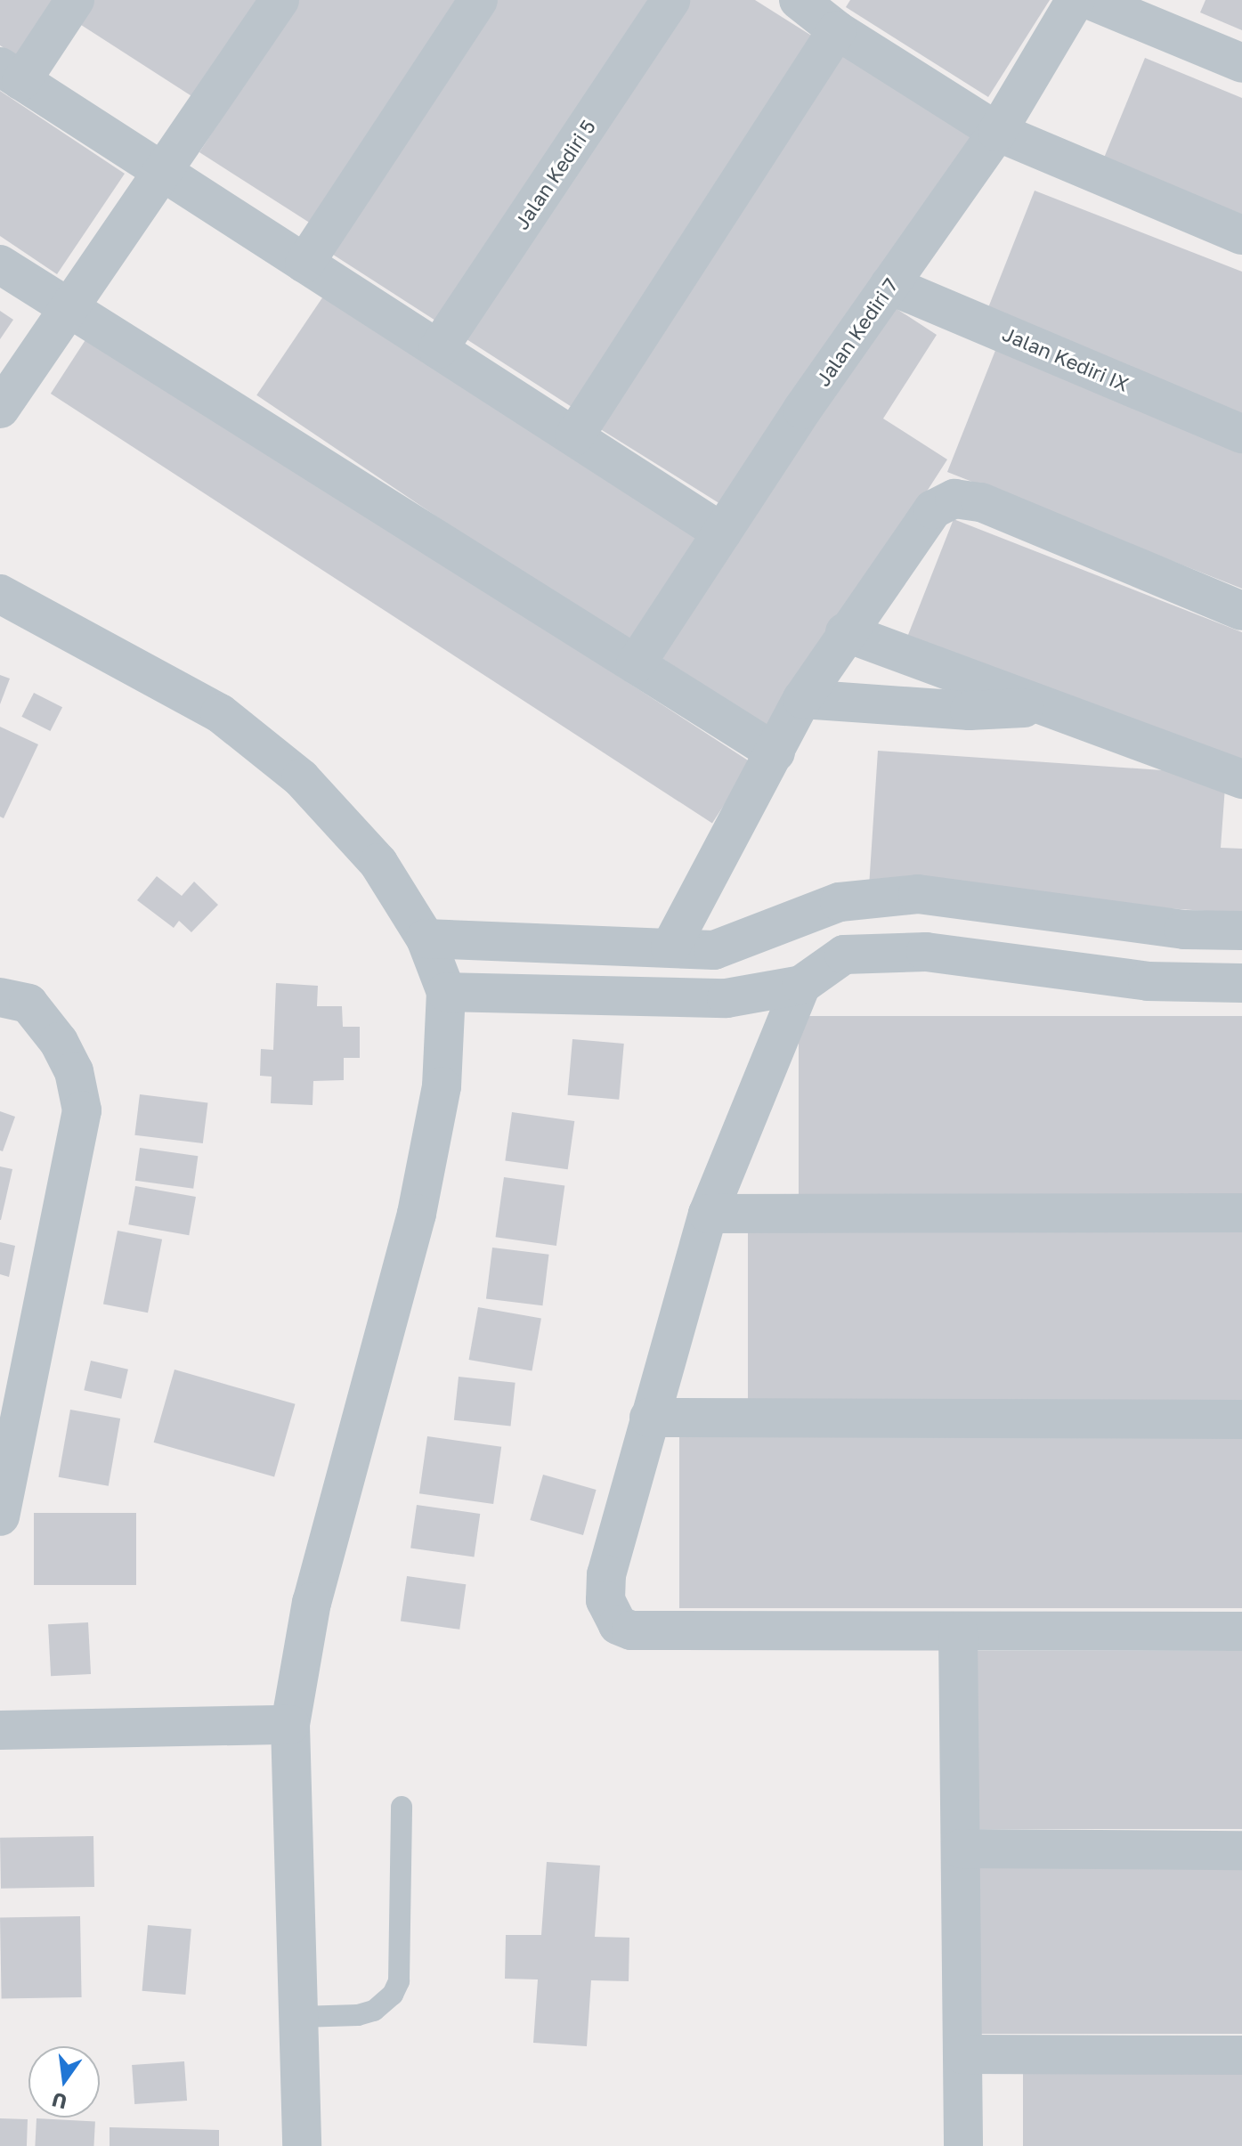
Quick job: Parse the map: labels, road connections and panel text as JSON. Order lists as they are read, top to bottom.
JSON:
{
  "streets": {
    "street": ["Jalan Kediri 5", "Jalan Kediri 7", "Jalan Kediri IX"]
  },
  "crossings": [
    ["Jalan Kediri 7", "Jalan Kediri IX"]
  ],
  "north": "bottom"
}
